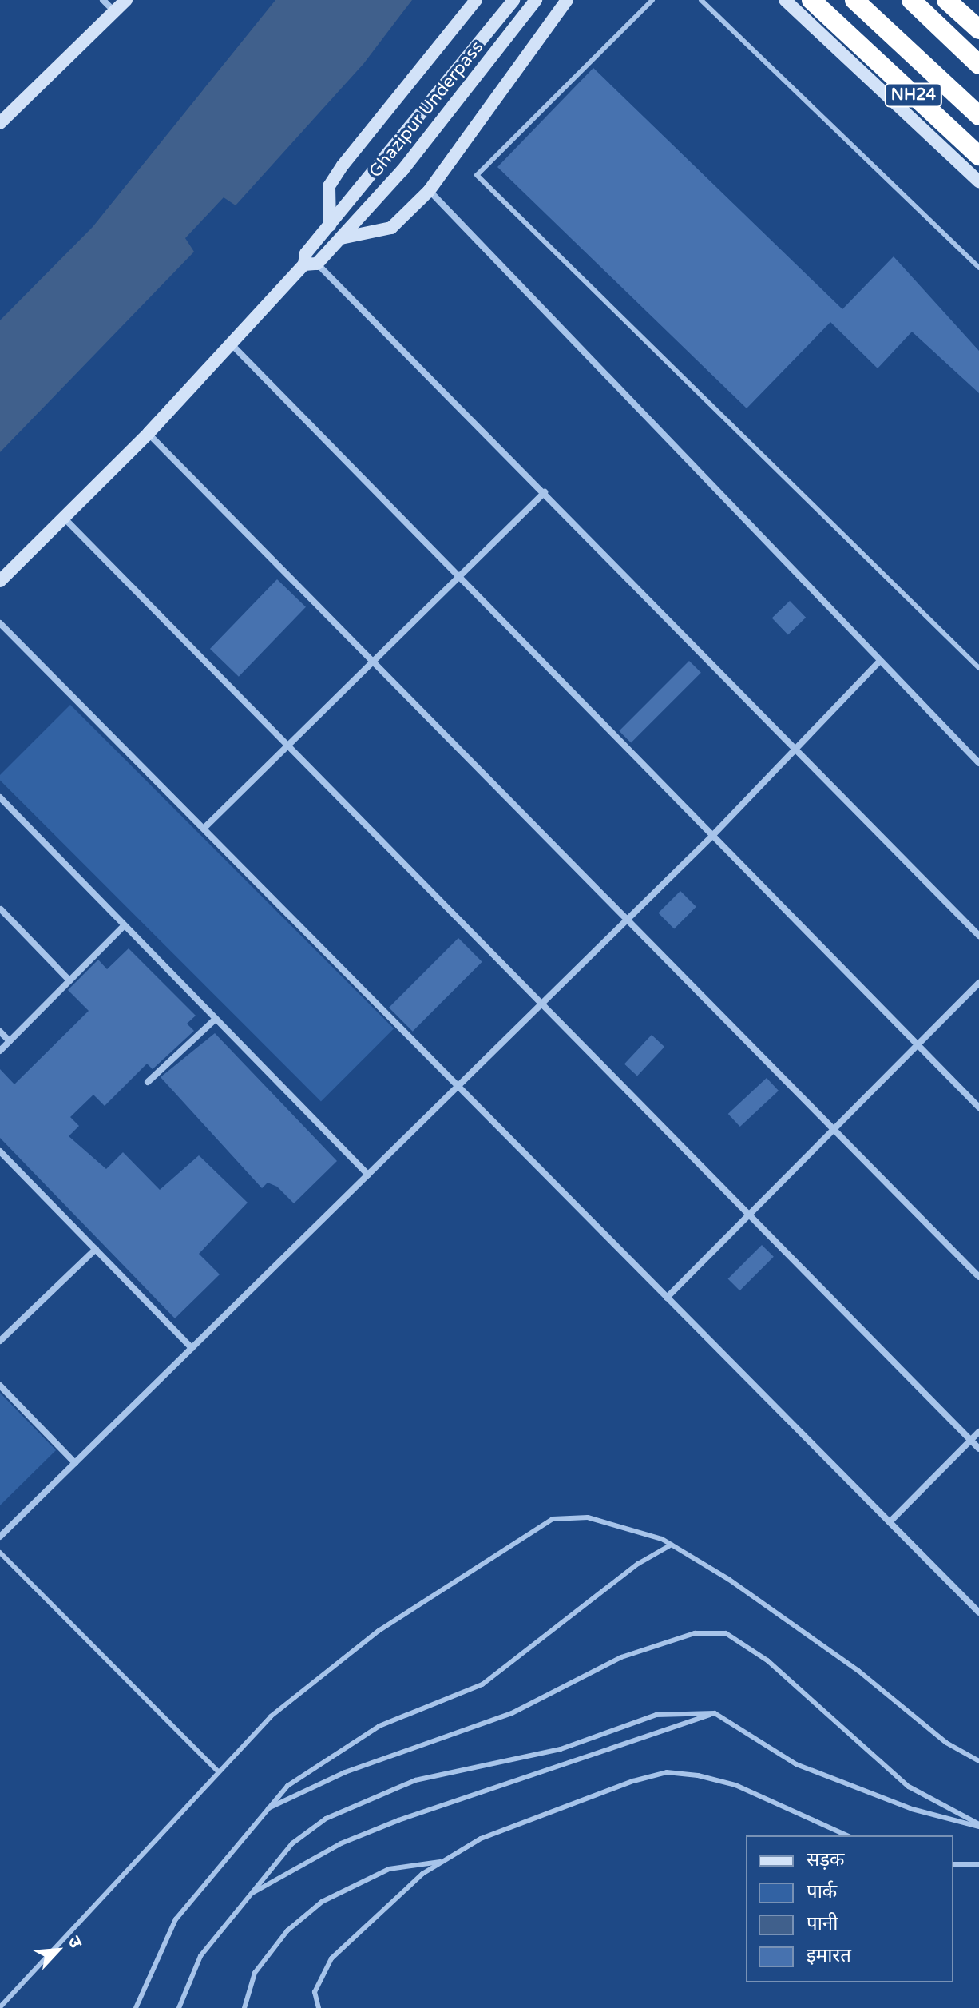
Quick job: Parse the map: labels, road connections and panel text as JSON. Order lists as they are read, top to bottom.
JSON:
{
  "streets": {
    "highway": ["NH24"],
    "street": ["Ghazipur Underpass"]
  },
  "legend": [
    "सड़क",
    "पार्क",
    "पानी",
    "इमारत"
  ],
  "north": "top right"
}
